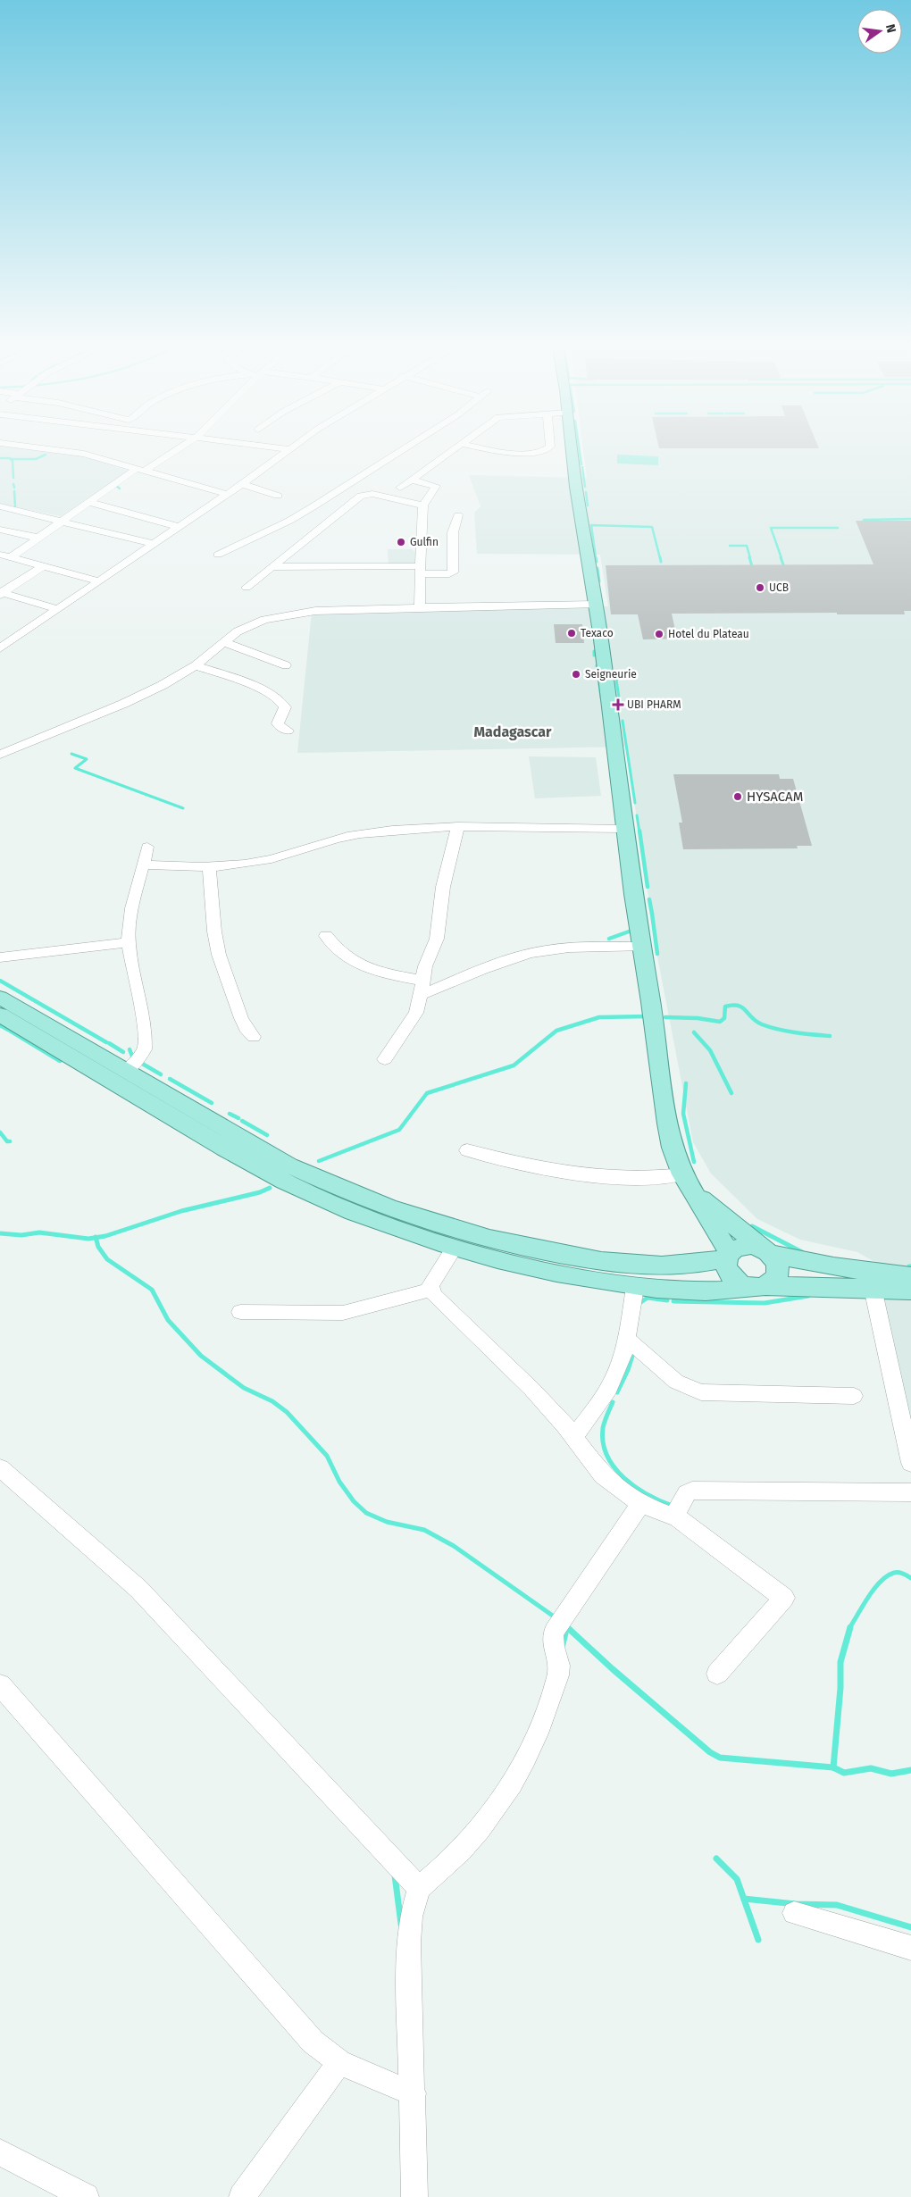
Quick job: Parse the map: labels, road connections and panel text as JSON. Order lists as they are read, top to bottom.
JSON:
{
  "districts": ["Madagascar"],
  "places": {
    "other": [
      "Gulfin",
      "UCB",
      "Texaco",
      "Hotel du Plateau",
      "Seigneurie",
      "HYSACAM"
    ],
    "health": ["UBI PHARM"]
  },
  "north": "right"
}
